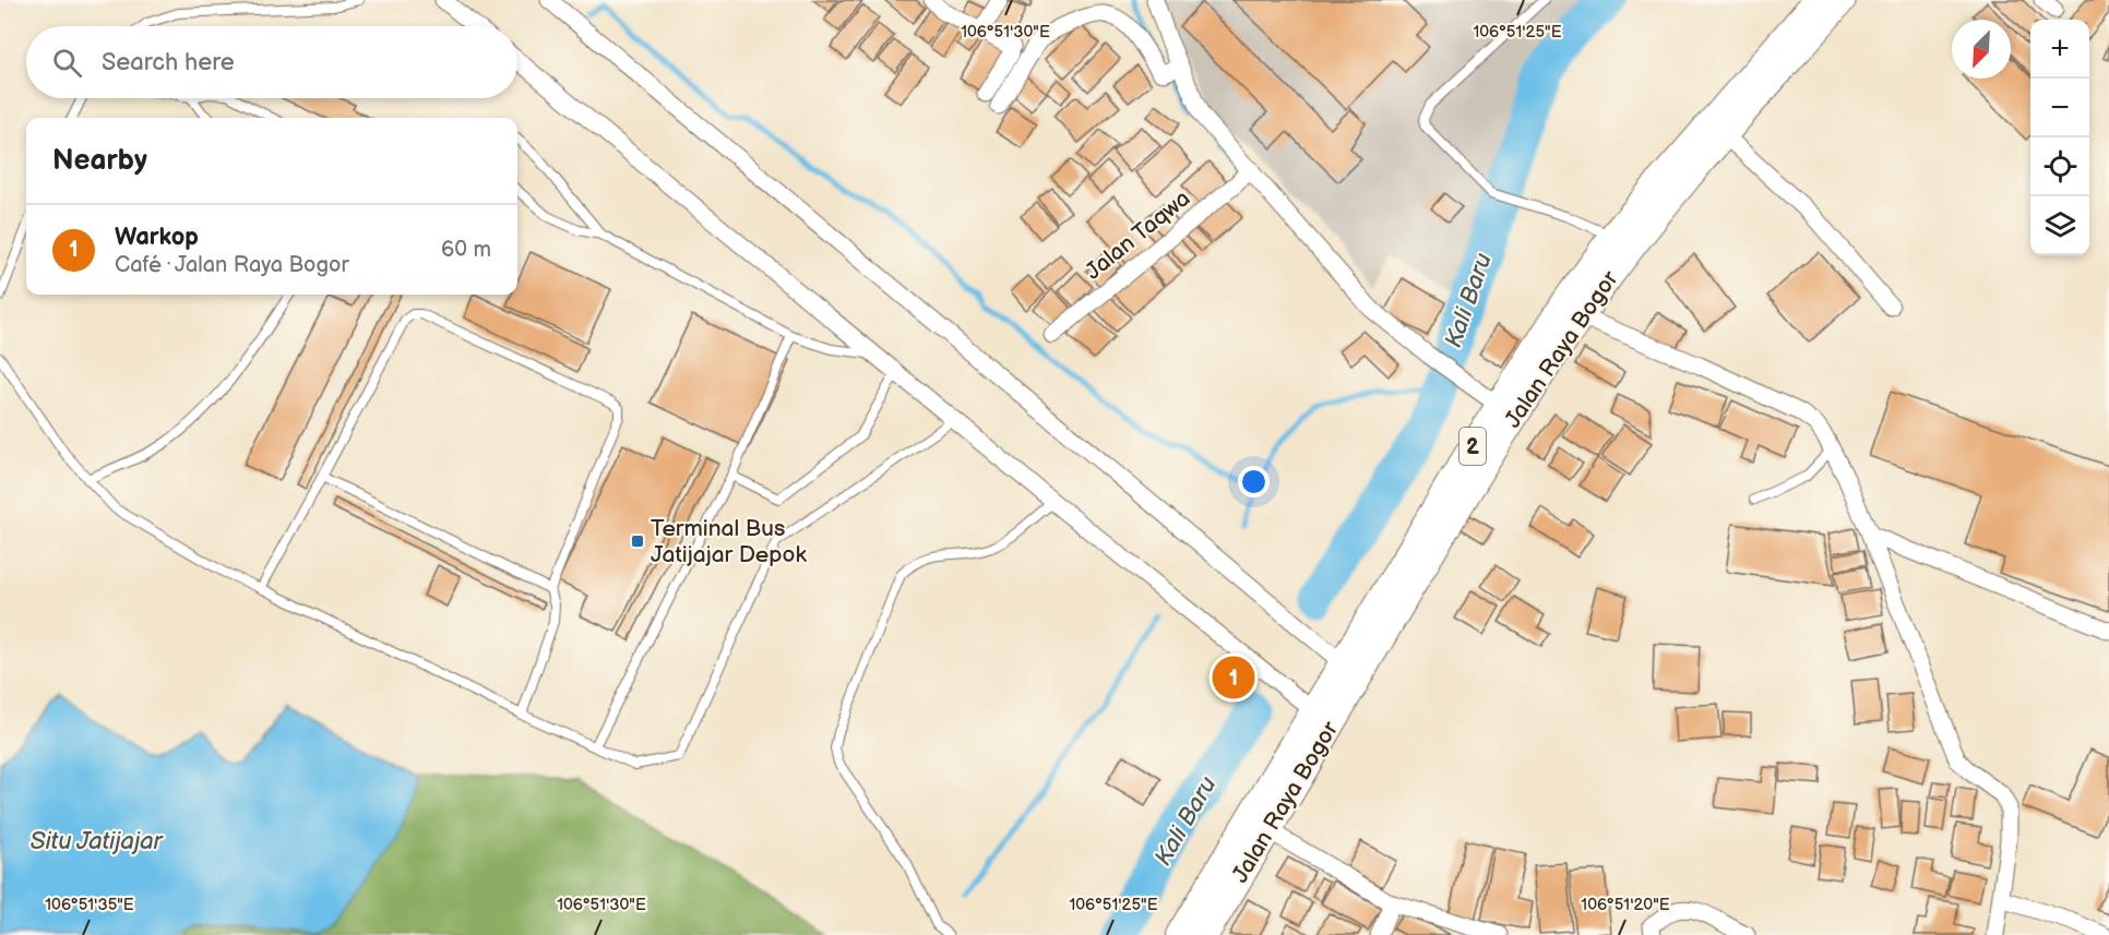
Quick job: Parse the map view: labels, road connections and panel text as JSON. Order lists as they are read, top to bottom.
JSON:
{
  "streets": {
    "highway": ["Jalan Raya Bogor", "2"],
    "street": ["Jalan Taqwa"]
  },
  "water": ["Kali Baru", "Situ Jatijajar"],
  "places": {
    "transit": ["Terminal Bus Jatijajar Depok"]
  },
  "north": "bottom left",
  "page": {
    "map_buttons": ["+", "−"],
    "search": "Search here",
    "heading": "Nearby",
    "list": [
      {
        "mark": "1",
        "name": "Warkop",
        "note": "Café · Jalan Raya Bogor",
        "value": "60 m"
      }
    ],
    "pins": "1"
  },
  "coordinates": [
    "106°51'30\"E",
    "106°51'25\"E",
    "106°51'35\"E",
    "106°51'20\"E"
  ]
}
